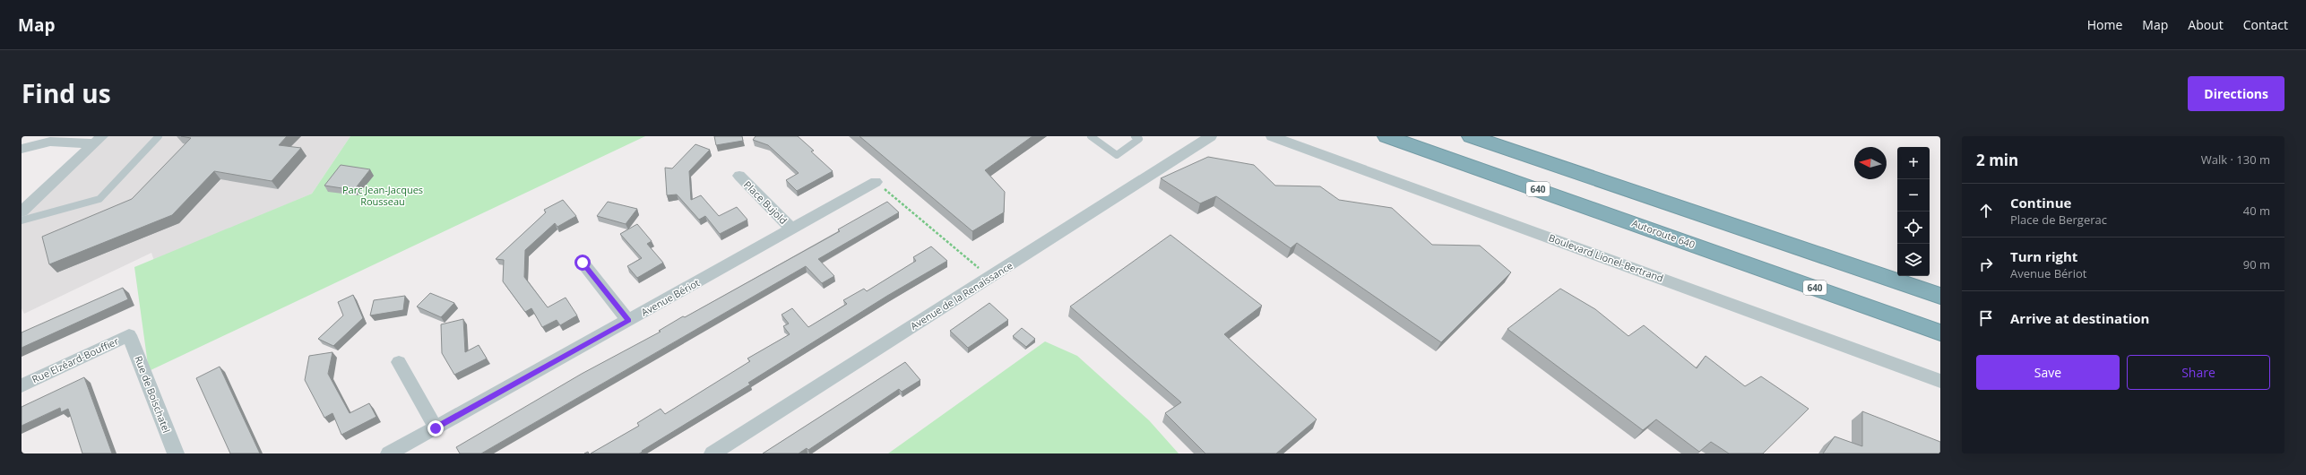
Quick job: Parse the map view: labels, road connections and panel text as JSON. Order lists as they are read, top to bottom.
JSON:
{
  "streets": {
    "highway": ["640", "Autoroute 640"],
    "street": [
      "Place Bujold",
      "Boulevard Lionel-Bertrand",
      "Avenue de la Renaissance",
      "Avenue Bériot",
      "Rue Elzéard-Bouffier",
      "Rue de Boischatel"
    ]
  },
  "crossings": [
    ["Place Bujold", "Avenue Bériot"],
    ["Rue Elzéard-Bouffier", "Rue de Boischatel"]
  ],
  "parks": ["Parc Jean-Jacques Rousseau"],
  "north": "left",
  "page": {
    "header": "Map",
    "nav": [
      "Home",
      "Map",
      "About",
      "Contact"
    ],
    "title": "Find us",
    "buttons": [
      "Directions",
      ["Save", "Share"]
    ],
    "heading": ["2 min", "Walk · 130 m"],
    "map_buttons": ["+", "−"],
    "list": [
      ["Continue", "Place de Bergerac", "40 m"],
      ["Turn right", "Avenue Bériot", "90 m"],
      "Arrive at destination"
    ]
  }
}
